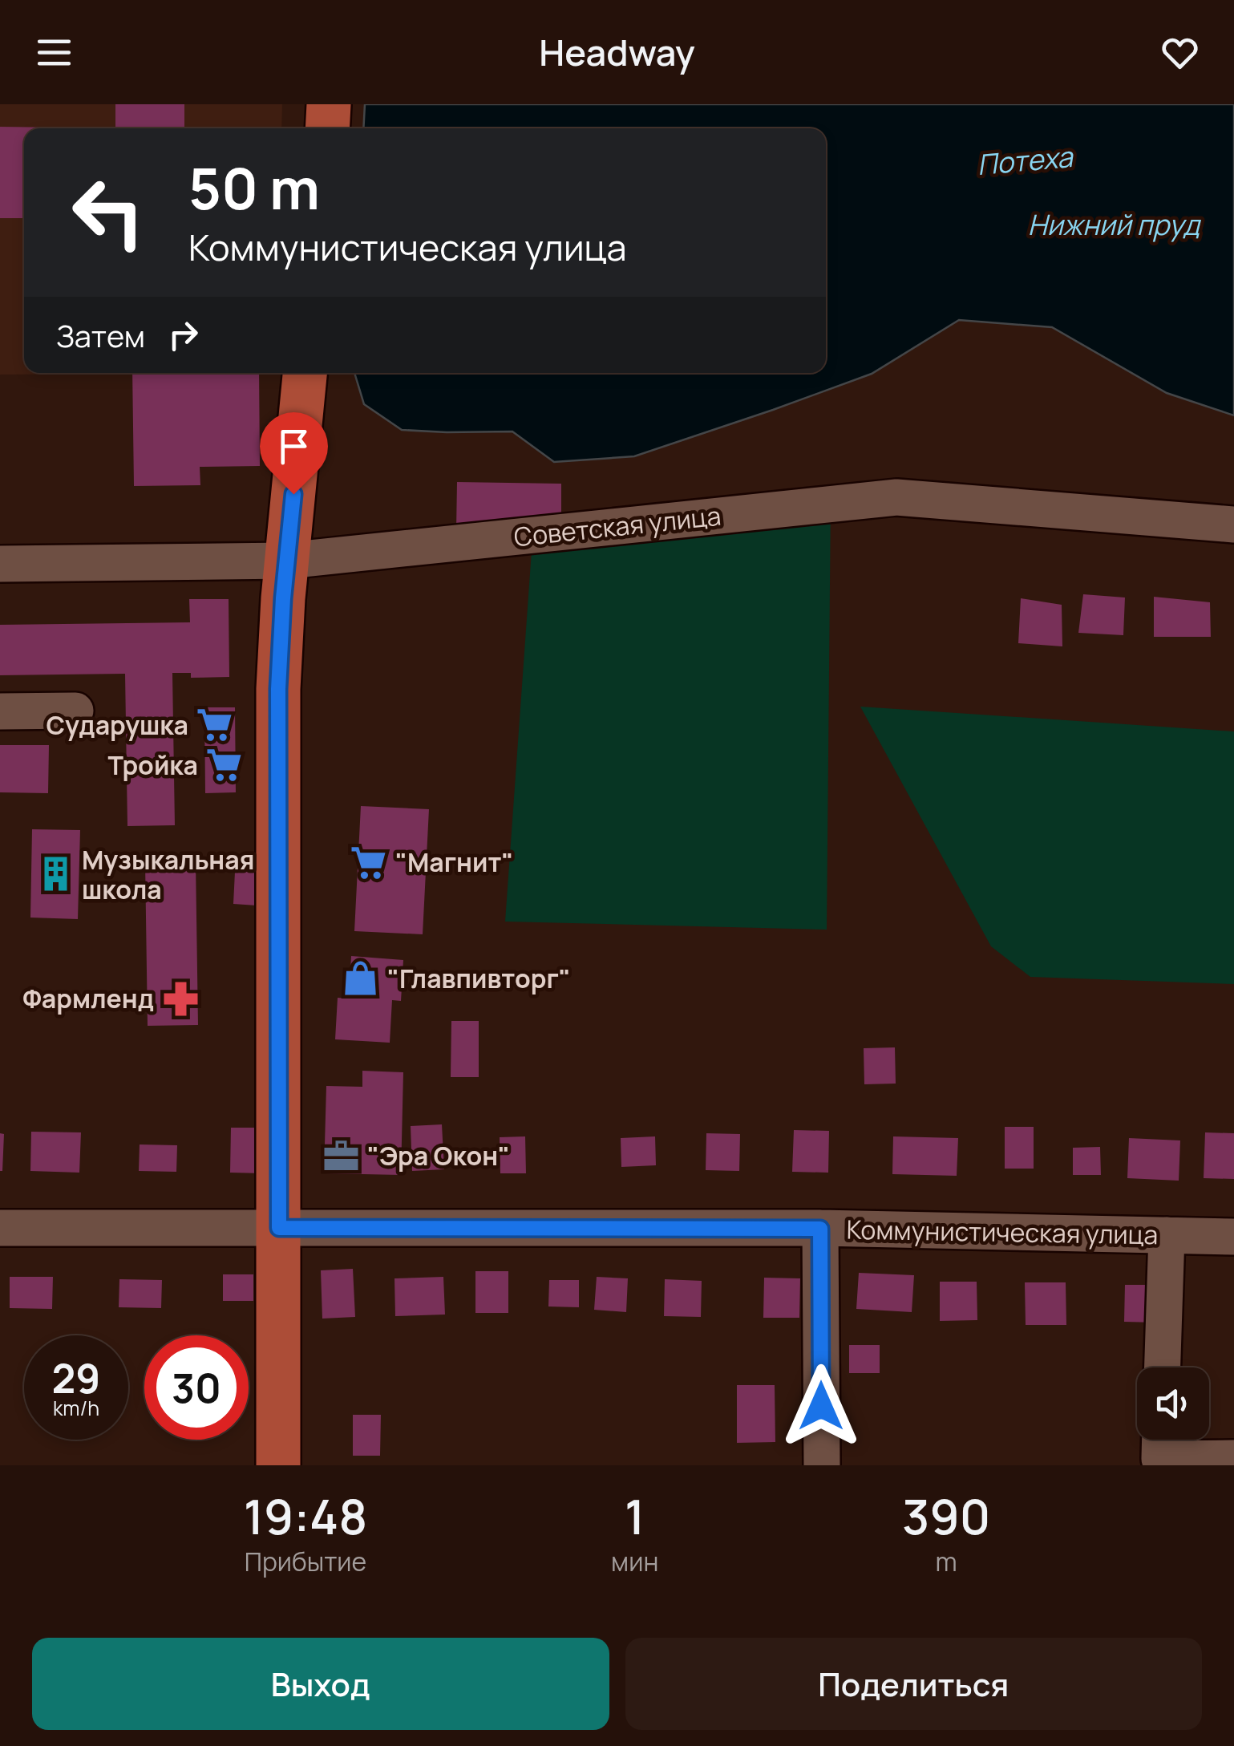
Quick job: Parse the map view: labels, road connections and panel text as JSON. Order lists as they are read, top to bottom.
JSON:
{
  "streets": {
    "street": ["Советская улица", "Коммунистическая улица"]
  },
  "water": ["Потеха", "Нижний пруд"],
  "places": {
    "supermarket": ["Сударушка", "Тройка", "\"Магнит\""],
    "building": ["Музыкальная школа"],
    "shop": ["\"Главпивторг\""],
    "pharmacy": ["Фармленд"],
    "office": ["\"Эра Окон\""]
  },
  "page": {
    "header": "Headway",
    "turn": ["50 m", "Коммунистическая улица"],
    "then": "Затем",
    "speed": "29 km/h",
    "limit": "30",
    "eta": [
      "19:48",
      "Прибытие",
      "1",
      "мин",
      "390",
      "m"
    ],
    "buttons": ["Выход", "Поделиться"]
  }
}
